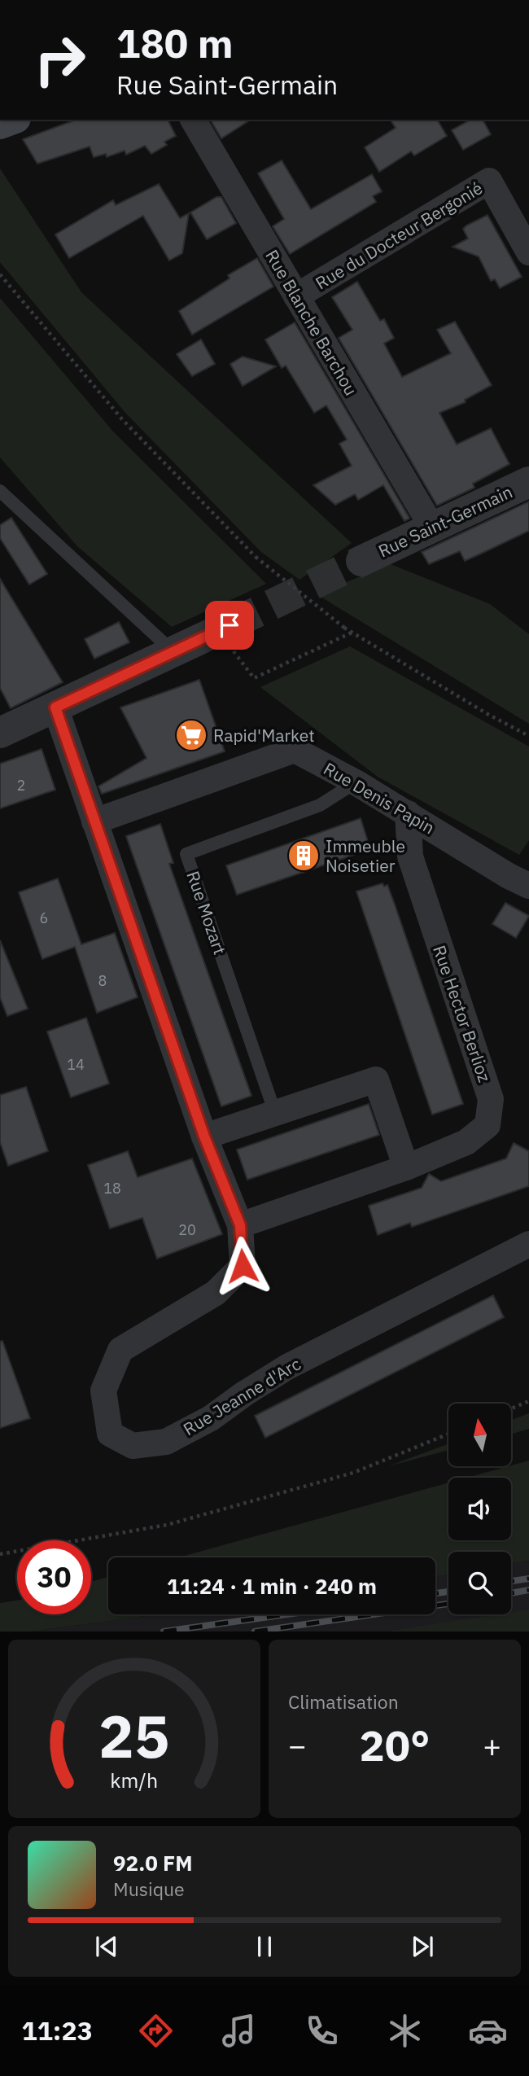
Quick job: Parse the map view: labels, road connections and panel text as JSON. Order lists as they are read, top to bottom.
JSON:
{
  "streets": {
    "street": [
      "Rue du Docteur Bergonié",
      "Rue Blanche Barchou",
      "Rue Saint-Germain",
      "Rue Denis Papin",
      "Rue Hector Berlioz",
      "Rue Jeanne d'Arc"
    ],
    "lane": ["Rue Mozart"]
  },
  "crossings": [
    ["Rue du Docteur Bergonié", "Rue Blanche Barchou"],
    ["Rue Blanche Barchou", "Rue Saint-Germain"],
    ["Rue Denis Papin", "Rue Mozart"],
    ["Rue Denis Papin", "Rue Hector Berlioz"],
    ["Rue Denis Papin", "Rue Jeanne d'Arc"]
  ],
  "places": {
    "supermarket": ["Rapid'Market"],
    "building": ["Immeuble Noisetier"]
  },
  "house_numbers": [
    "2",
    "6",
    "8",
    "14",
    "18",
    "20"
  ],
  "north": "top",
  "page": {
    "turn": ["180 m", "Rue Saint-Germain"],
    "limit": "30",
    "trip": "11:24 · 1 min · 240 m",
    "tile": "Climatisation",
    "heat": ["−", "20°", "+"],
    "song": ["92.0 FM", "Musique"],
    "tabs": "11:23",
    "gauge": ["25", "km/h"]
  }
}
